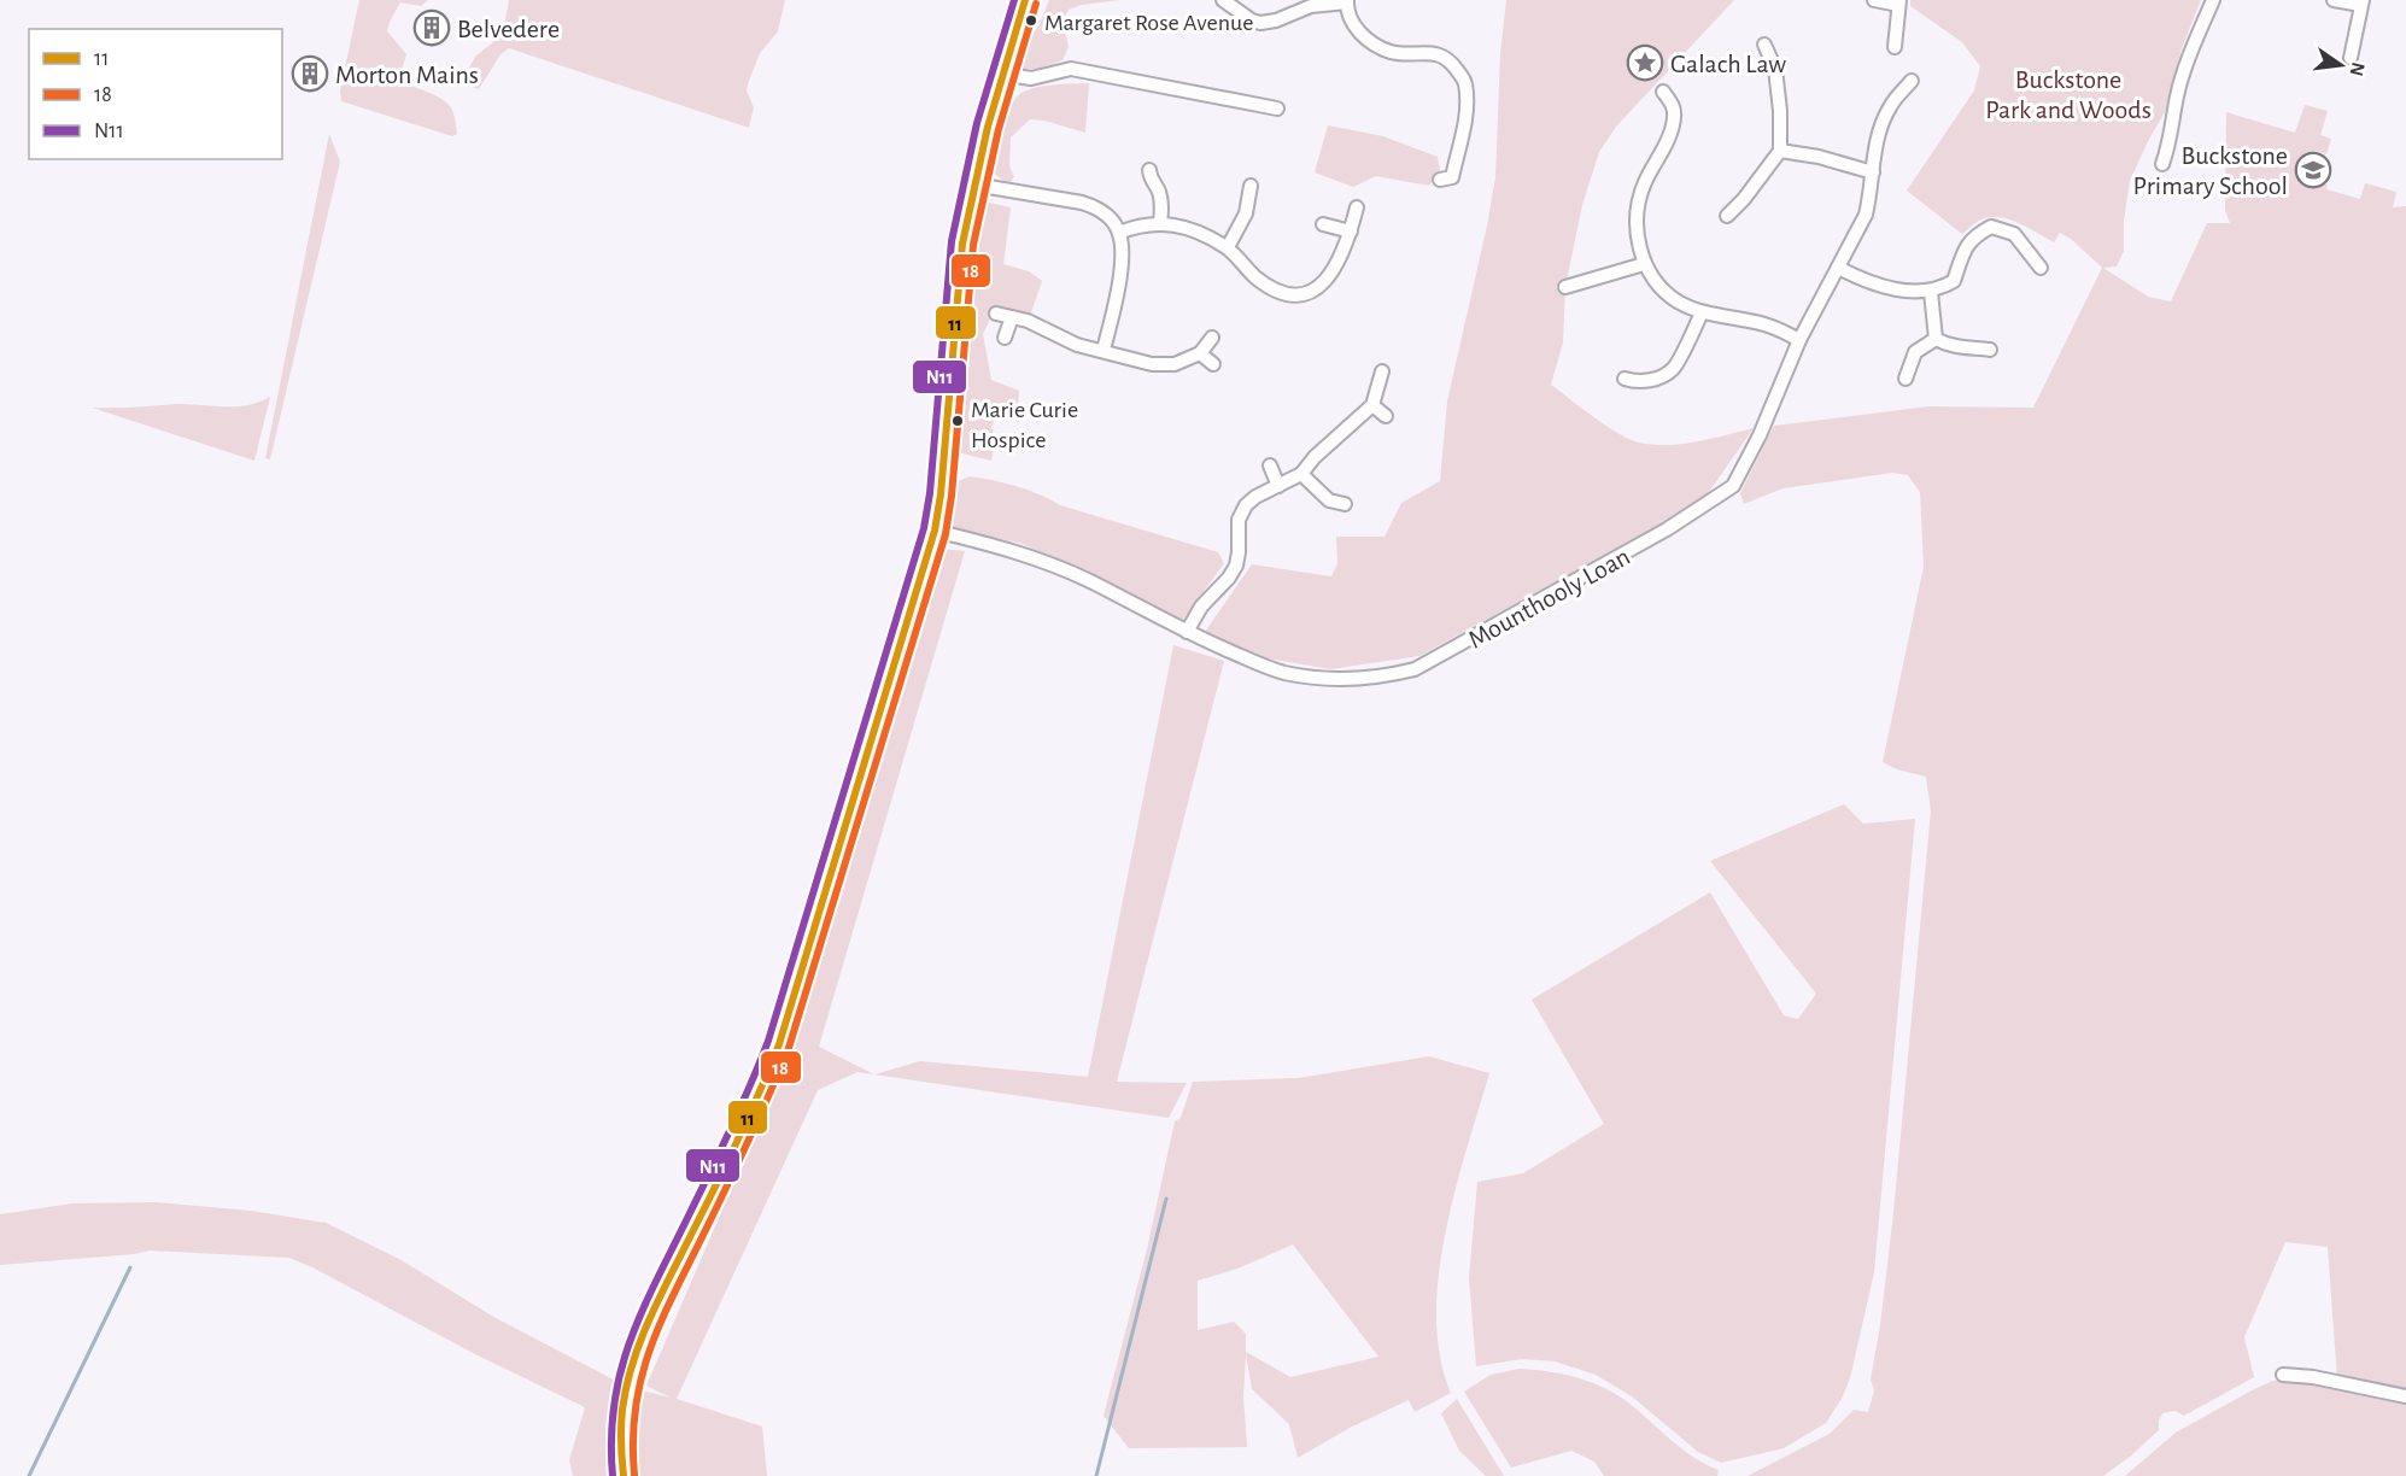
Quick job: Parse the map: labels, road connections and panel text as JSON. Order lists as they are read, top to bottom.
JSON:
{
  "streets": {
    "street": ["Mounthooly Loan"]
  },
  "parks": ["Buckstone Park and Woods"],
  "places": {
    "other": ["Margaret Rose Avenue", "Marie Curie Hospice"],
    "building": ["Belvedere", "Morton Mains"],
    "place": ["Galach Law"],
    "school or university": ["Buckstone Primary School"]
  },
  "lines": ["transit line 11", "transit line N11", "transit line 18"],
  "legend": ["11", "18", "N11"],
  "north": "right"
}
